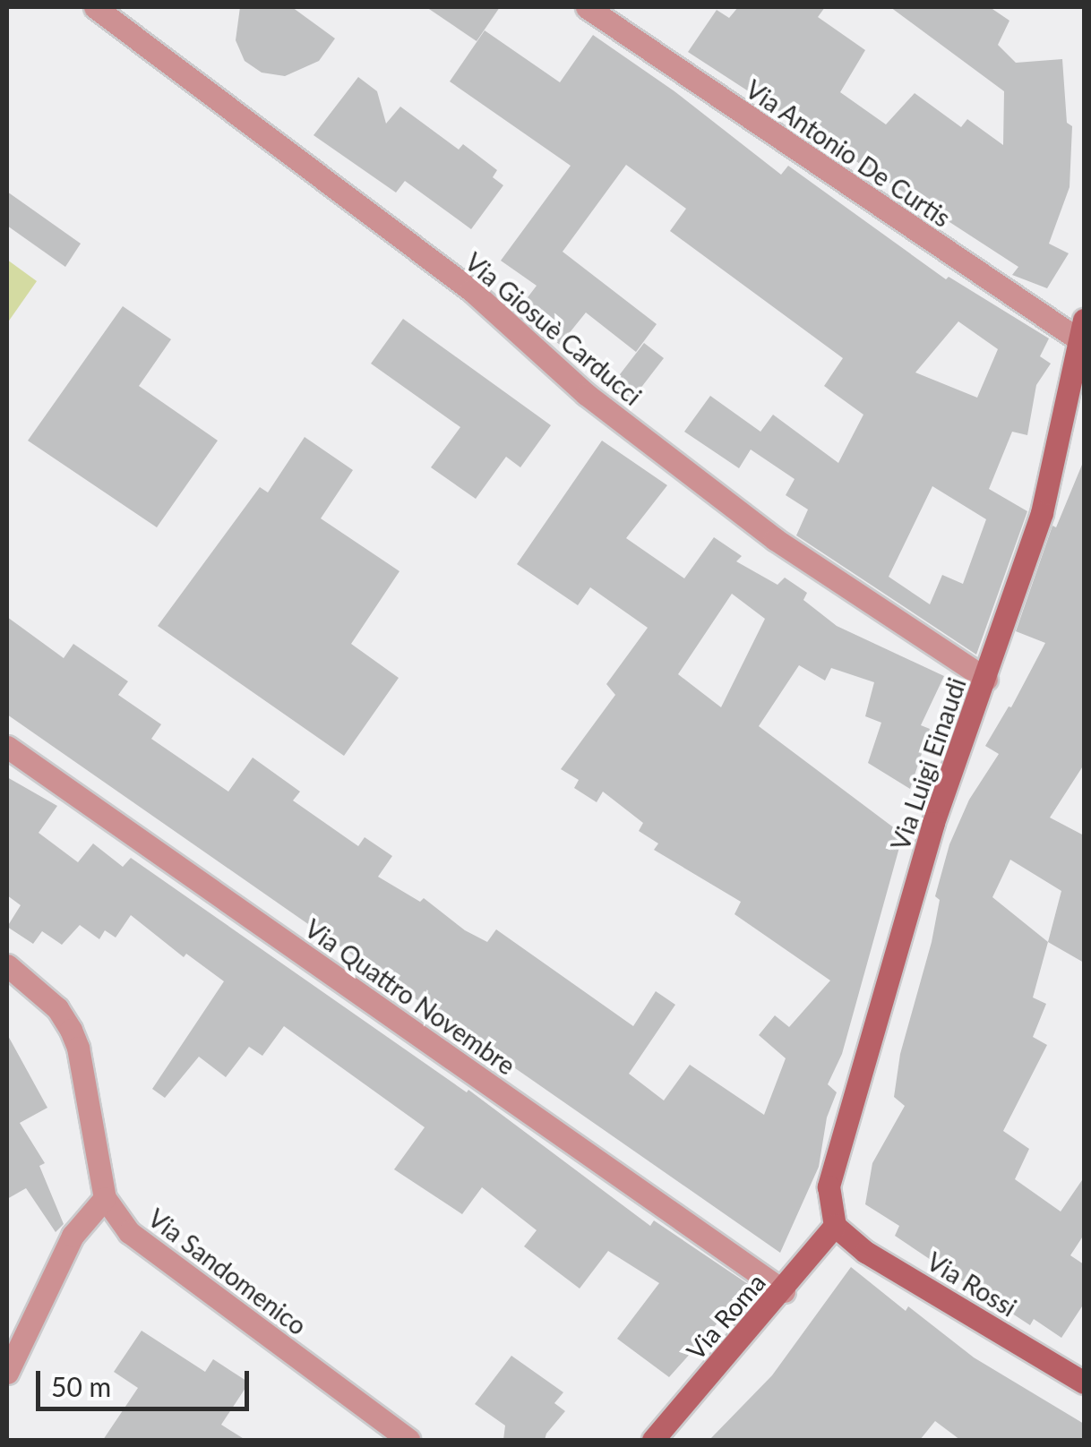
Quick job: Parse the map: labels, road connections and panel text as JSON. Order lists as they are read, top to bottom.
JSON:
{
  "streets": {
    "street": [
      "Via Antonio De Curtis",
      "Via Giosuè Carducci",
      "Via Luigi Einaudi",
      "Via Quattro Novembre",
      "Via Sandomenico",
      "Via Rossi",
      "Via Roma"
    ]
  },
  "crossings": [
    ["Via Antonio De Curtis", "Via Luigi Einaudi"],
    ["Via Giosuè Carducci", "Via Luigi Einaudi"],
    ["Via Luigi Einaudi", "Via Rossi"],
    ["Via Luigi Einaudi", "Via Roma"],
    ["Via Quattro Novembre", "Via Roma"],
    ["Via Rossi", "Via Roma"]
  ],
  "scale_bar": "50 m"
}
